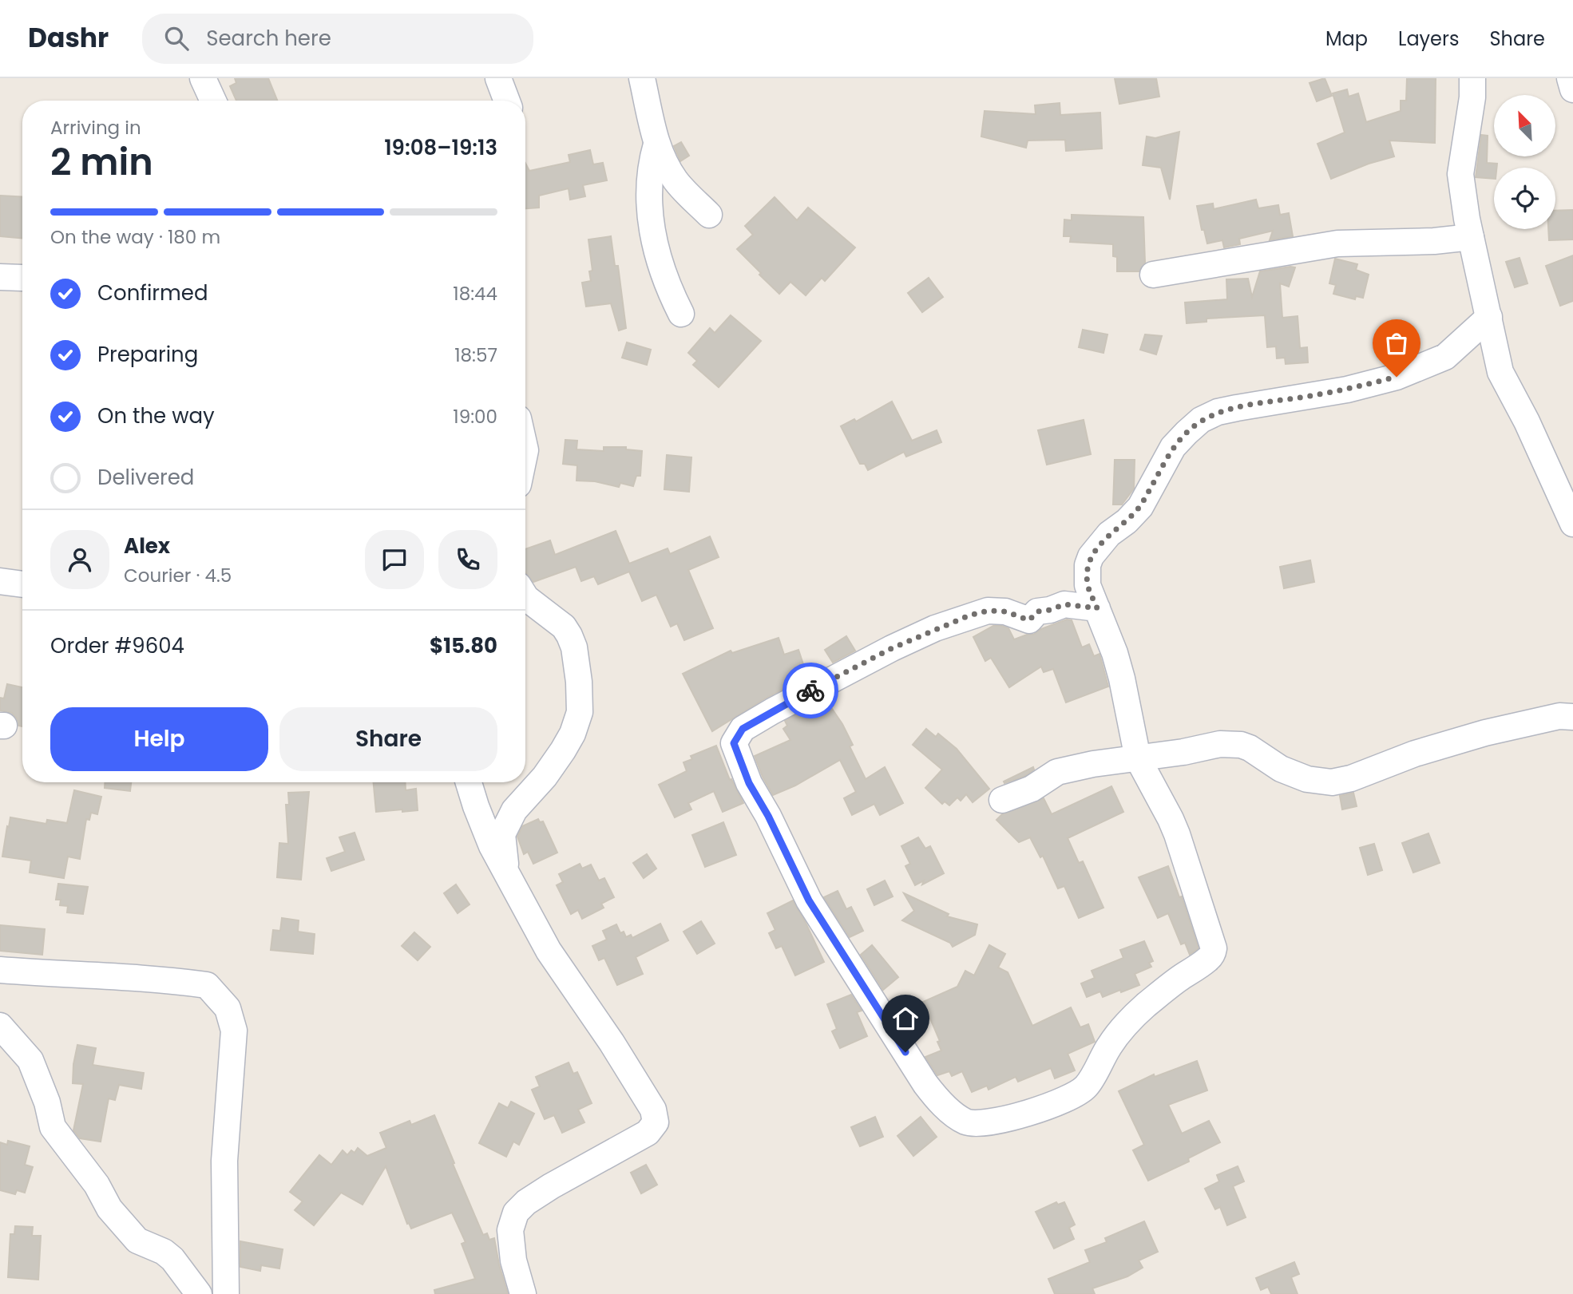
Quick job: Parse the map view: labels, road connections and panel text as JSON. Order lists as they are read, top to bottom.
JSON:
{
  "north": "top left",
  "page": {
    "header": "Dashr",
    "search": "Search here",
    "nav": ["Map", "Layers", "Share"],
    "heading": ["2 min", "Arriving in", "19:08–19:13"],
    "panel": [
      "Alex",
      "Courier · 4.5",
      "Order #9604",
      "$15.80"
    ],
    "bar": "On the way · 180 m",
    "list": [
      ["Confirmed", "18:44"],
      ["Preparing", "18:57"],
      ["On the way", "19:00"],
      "Delivered"
    ],
    "buttons": ["Help", "Share"]
  }
}
